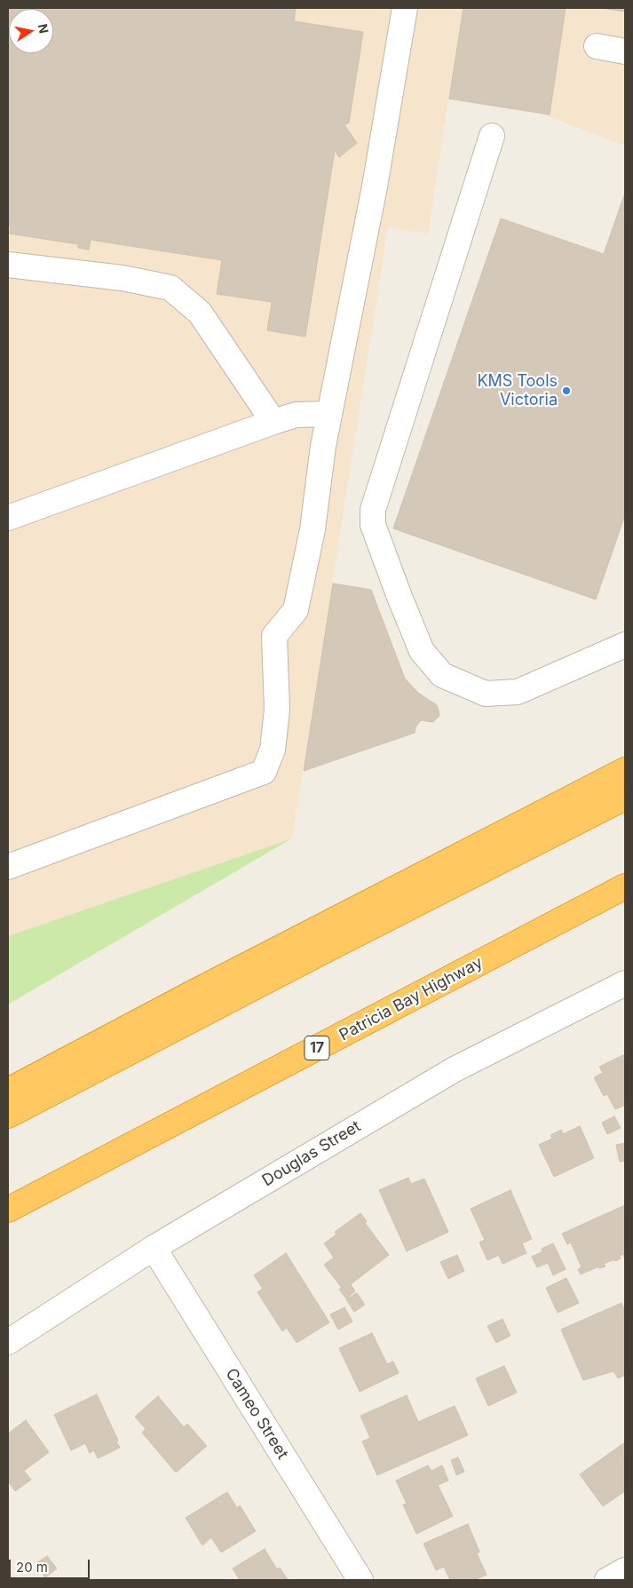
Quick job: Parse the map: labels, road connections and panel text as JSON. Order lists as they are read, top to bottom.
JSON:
{
  "streets": {
    "highway": ["Patricia Bay Highway", "17"],
    "street": ["Douglas Street", "Cameo Street"]
  },
  "crossings": [
    ["Douglas Street", "Cameo Street"]
  ],
  "places": ["KMS Tools Victoria"],
  "scale_bar": "20 m",
  "north": "right"
}
